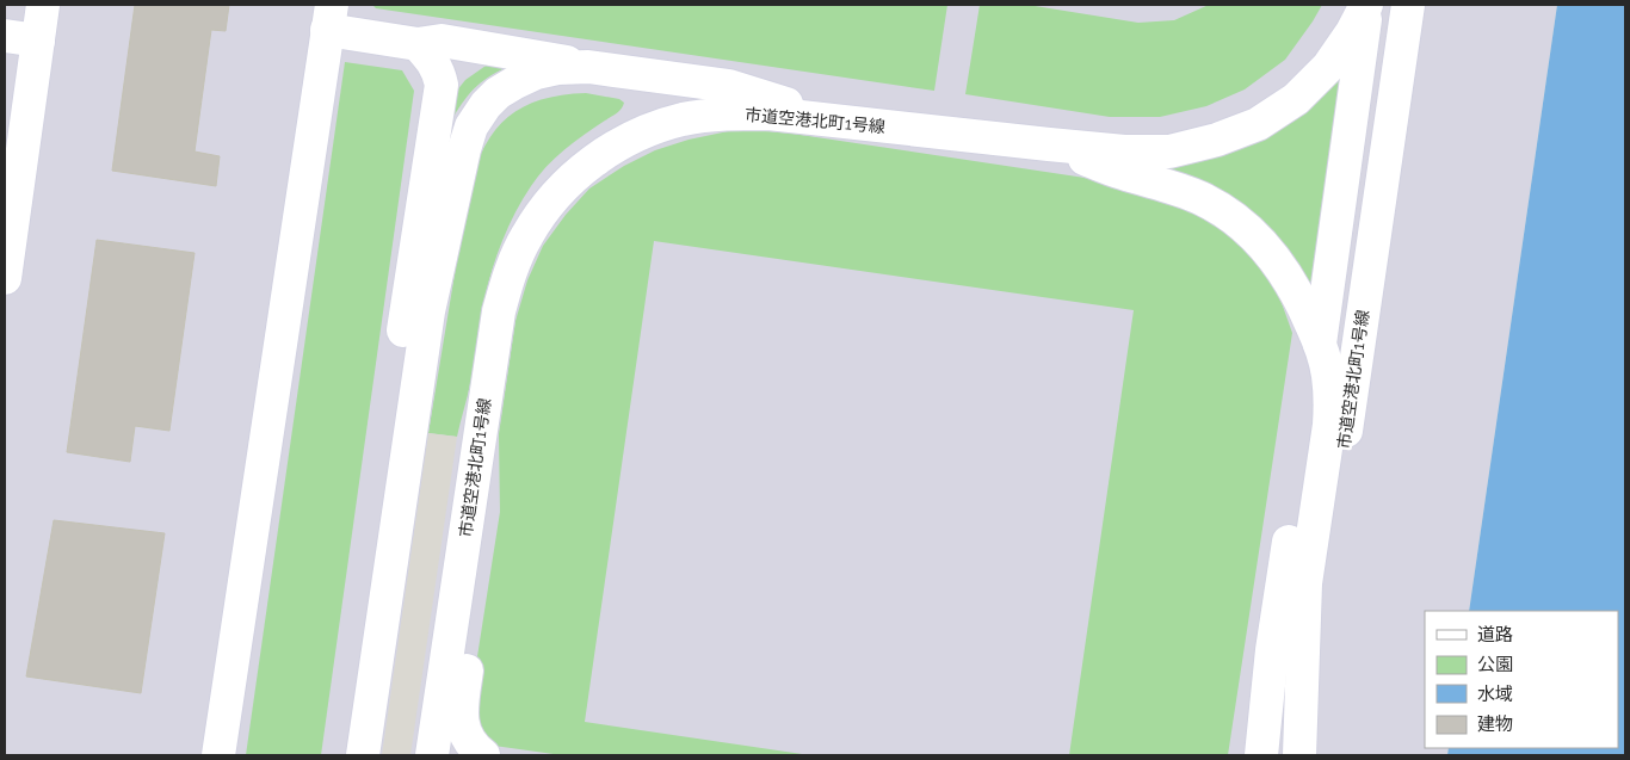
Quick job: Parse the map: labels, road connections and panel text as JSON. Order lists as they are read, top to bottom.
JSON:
{
  "streets": {
    "street": ["市道空港北町1号線"]
  },
  "legend": [
    "道路",
    "公園",
    "水域",
    "建物"
  ]
}
